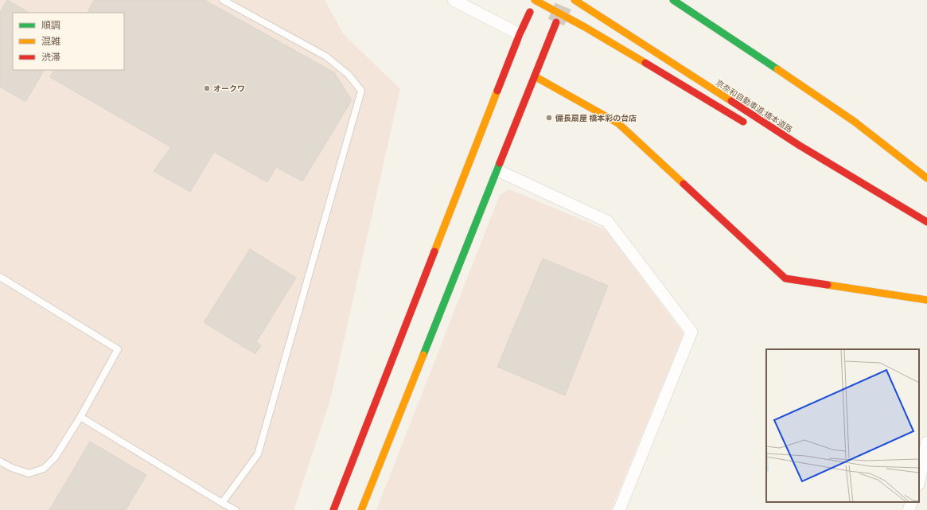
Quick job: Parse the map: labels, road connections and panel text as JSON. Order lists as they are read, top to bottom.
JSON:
{
  "streets": {
    "main road": ["京奈和自動車道;橋本道路"]
  },
  "places": ["オークワ", "備長扇屋 橋本彩の台店"],
  "legend": ["順調", "混雑", "渋滞"]
}
